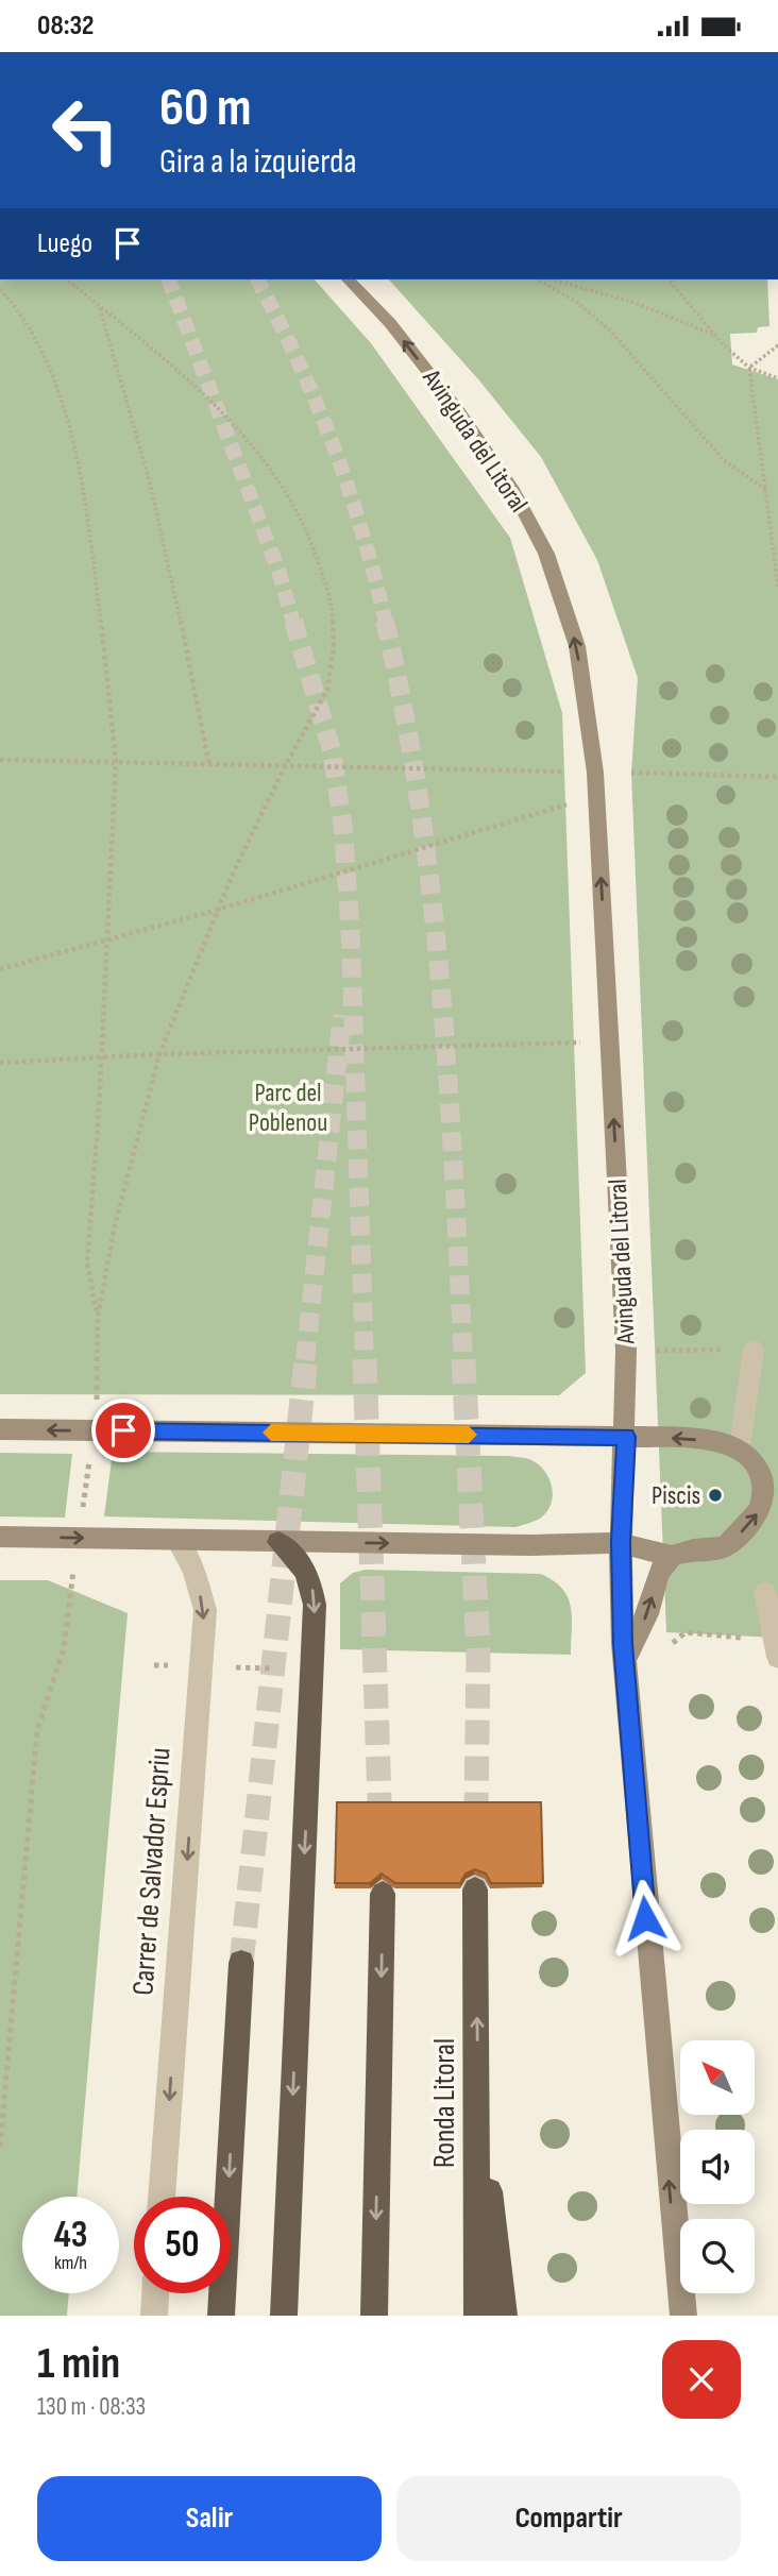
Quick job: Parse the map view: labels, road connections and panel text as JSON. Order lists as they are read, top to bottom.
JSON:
{
  "streets": {
    "highway": ["Ronda Litoral"],
    "main road": ["Avinguda del Litoral"],
    "street": ["Carrer de Salvador Espriu"]
  },
  "one_way": ["Avinguda del Litoral", "Carrer de Salvador Espriu"],
  "parks": ["Parc del Poblenou"],
  "places": ["Piscis"],
  "north": "top left",
  "page": {
    "status": "08:32",
    "turn": ["60 m", "Gira a la izquierda"],
    "then": "Luego",
    "speed": "43 km/h",
    "limit": "50",
    "heading": ["1 min", "130 m · 08:33"],
    "buttons": ["Salir", "Compartir"]
  }
}
